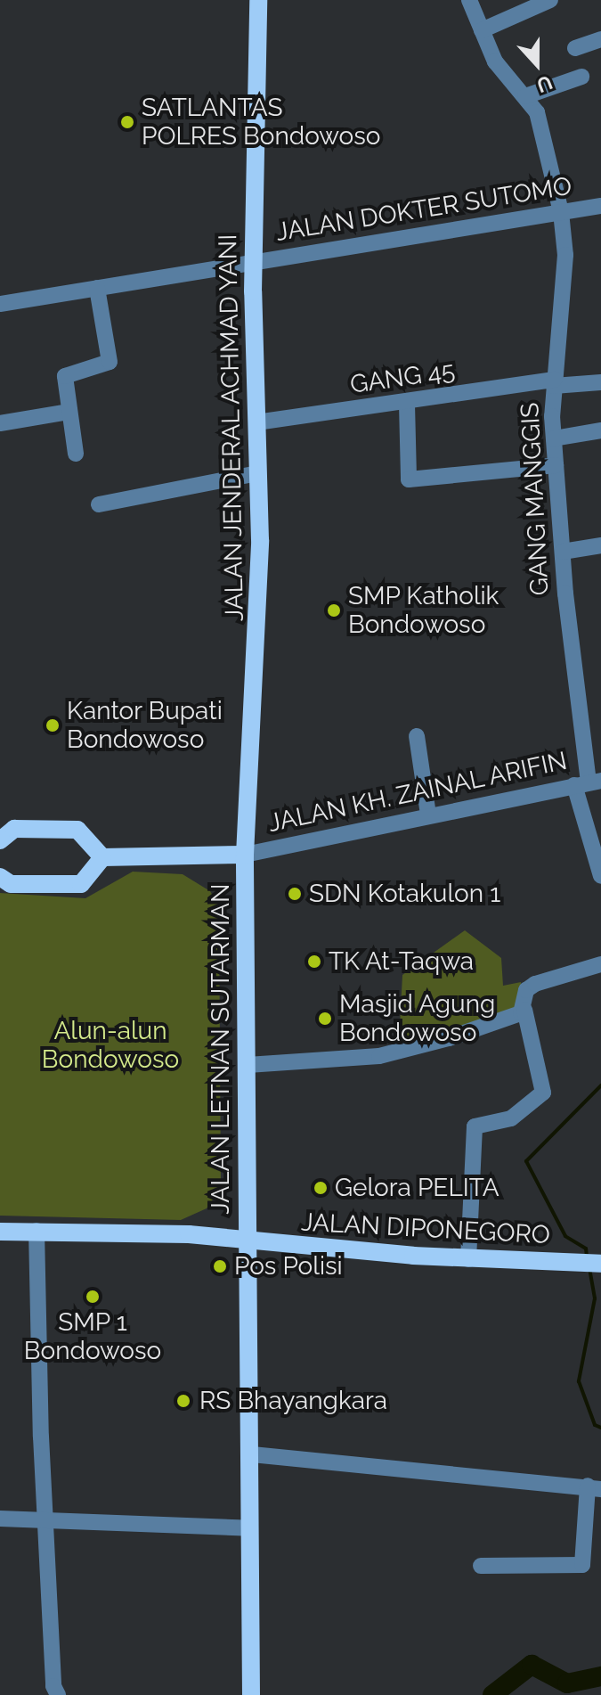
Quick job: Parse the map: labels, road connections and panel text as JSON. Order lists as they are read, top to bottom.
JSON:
{
  "streets": {
    "main road": ["JALAN JENDERAL ACHMAD YANI", "JALAN LETNAN SUTARMAN", "JALAN DIPONEGORO"],
    "street": [
      "JALAN DOKTER SUTOMO",
      "GANG 45",
      "GANG MANGGIS",
      "JALAN KH. ZAINAL ARIFIN"
    ]
  },
  "crossings": [
    ["JALAN DOKTER SUTOMO", "JALAN JENDERAL ACHMAD YANI"],
    ["JALAN DOKTER SUTOMO", "GANG MANGGIS"],
    ["GANG 45", "JALAN JENDERAL ACHMAD YANI"],
    ["GANG 45", "GANG MANGGIS"],
    ["JALAN JENDERAL ACHMAD YANI", "JALAN KH. ZAINAL ARIFIN"],
    ["JALAN JENDERAL ACHMAD YANI", "JALAN LETNAN SUTARMAN"],
    ["GANG MANGGIS", "JALAN KH. ZAINAL ARIFIN"],
    ["JALAN KH. ZAINAL ARIFIN", "JALAN LETNAN SUTARMAN"],
    ["JALAN LETNAN SUTARMAN", "JALAN DIPONEGORO"]
  ],
  "parks": ["Alun-alun Bondowoso"],
  "places": [
    "SATLANTAS POLRES Bondowoso",
    "SMP Katholik Bondowoso",
    "Kantor Bupati Bondowoso",
    "SDN Kotakulon 1",
    "TK At-Taqwa",
    "Masjid Agung Bondowoso",
    "Gelora PELITA",
    "Pos Polisi",
    "SMP 1 Bondowoso",
    "RS Bhayangkara"
  ],
  "north": "bottom"
}
